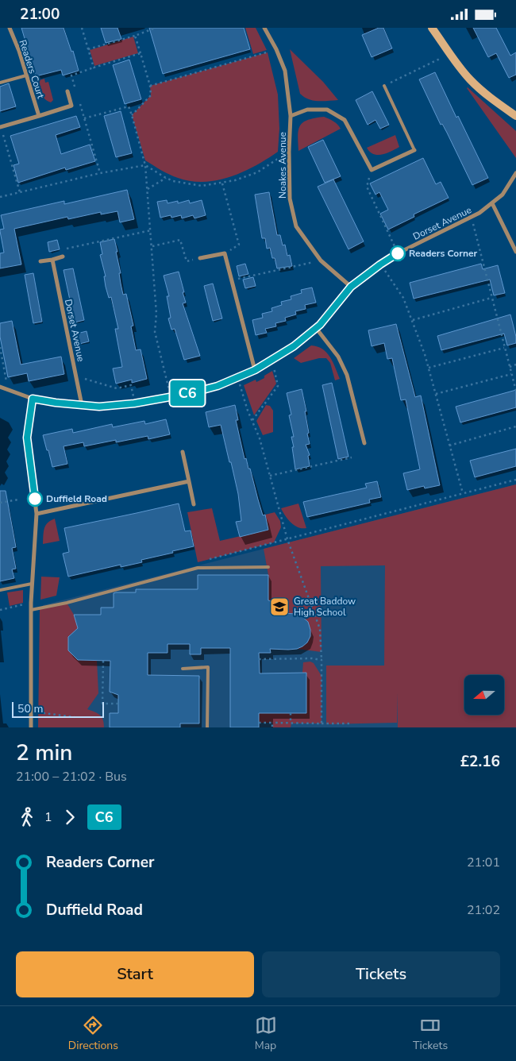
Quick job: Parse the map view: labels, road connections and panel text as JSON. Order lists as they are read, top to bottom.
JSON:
{
  "streets": {
    "street": ["Readers Court", "Noakes Avenue", "Dorset Avenue"]
  },
  "crossings": [
    ["Noakes Avenue", "Dorset Avenue"]
  ],
  "places": {
    "other": ["Readers Corner", "Duffield Road"],
    "school or university": ["Great Baddow High School"]
  },
  "lines": ["bus line C6"],
  "scale_bar": "50 m",
  "north": "left",
  "page": {
    "status": "21:00",
    "on_map": "C6",
    "scale": "50 m",
    "heading": ["2 min", "21:00 – 21:02 · Bus", "£2.16"],
    "legs": ["1", "C6"],
    "list": [
      {
        "name": "Readers Corner",
        "value": "21:01"
      },
      {
        "name": "Duffield Road",
        "value": "21:02"
      }
    ],
    "buttons": ["Start", "Tickets"],
    "tabs": ["Directions", "Map", "Tickets"]
  }
}
